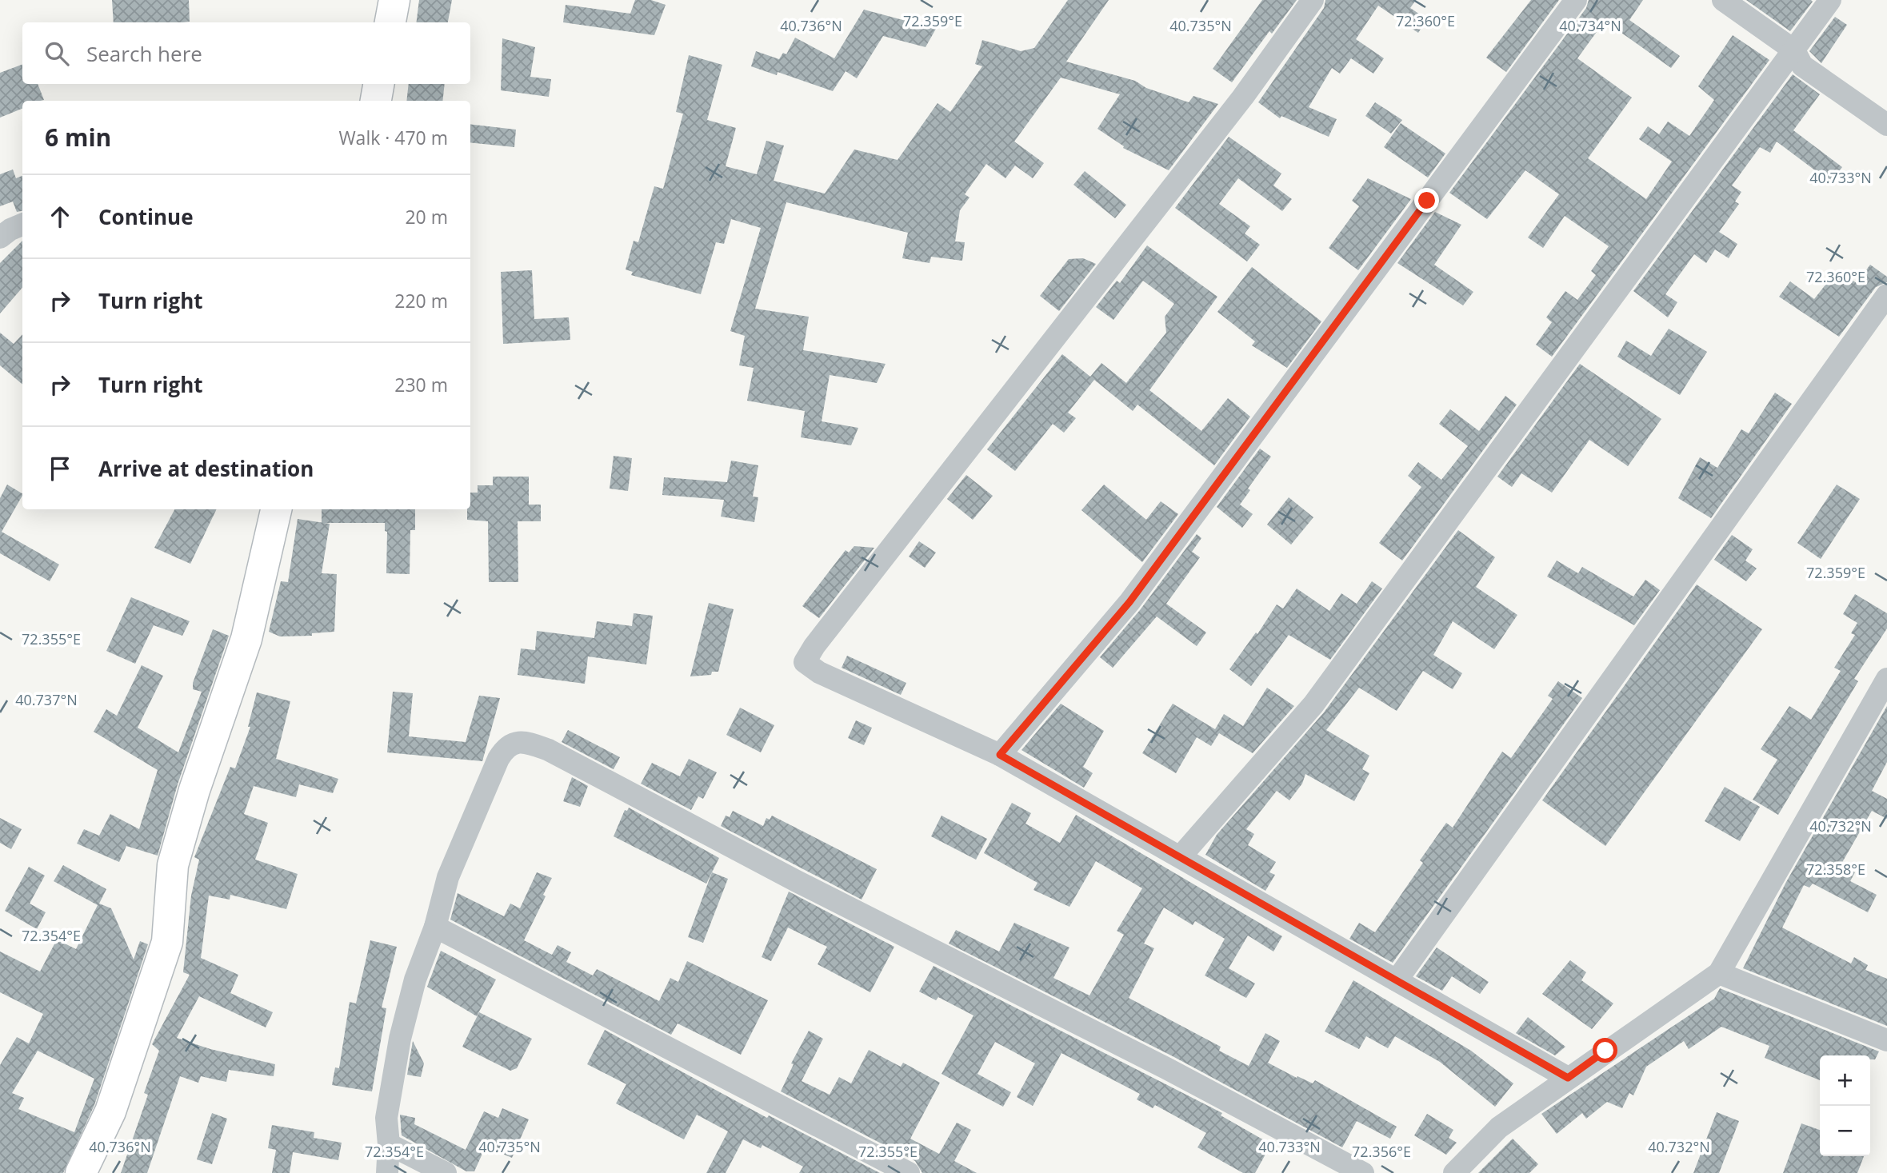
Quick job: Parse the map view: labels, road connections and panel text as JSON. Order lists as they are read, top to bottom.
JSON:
{
  "page": {
    "search": "Search here",
    "heading": ["6 min", "Walk · 470 m"],
    "list": [
      ["Continue", "20 m"],
      ["Turn right", "220 m"],
      ["Turn right", "230 m"],
      "Arrive at destination"
    ],
    "map_buttons": ["+", "−"]
  },
  "coordinates": [
    "72.359°E",
    "72.360°E",
    "40.734°N",
    "40.736°N",
    "40.735°N",
    "40.733°N",
    "72.355°E",
    "40.737°N",
    "40.732°N",
    "72.358°E",
    "72.354°E",
    "72.356°E"
  ]
}
